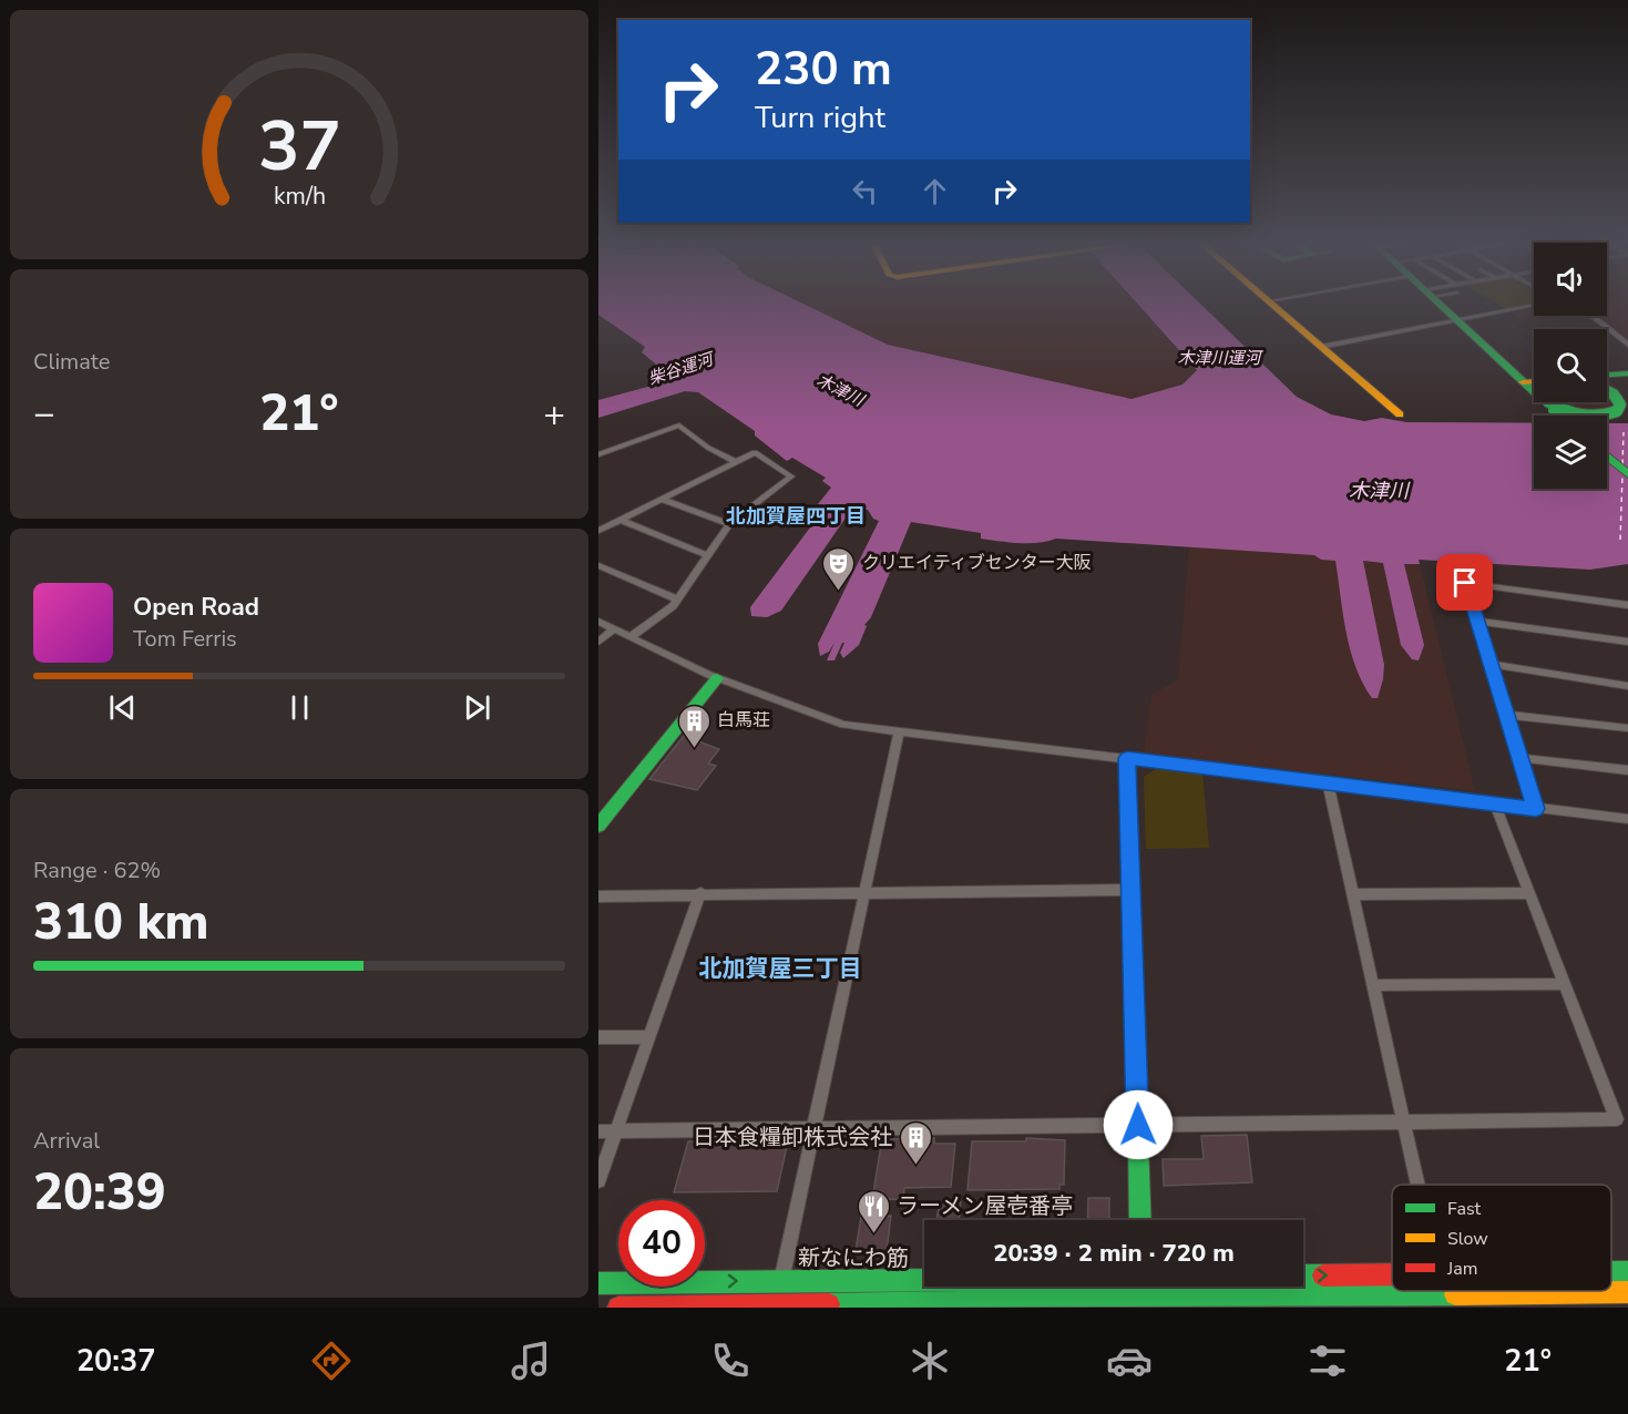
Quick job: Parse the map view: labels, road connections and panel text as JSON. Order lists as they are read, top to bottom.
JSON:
{
  "streets": {
    "street": ["新なにわ筋"]
  },
  "districts": ["北加賀屋四丁目", "北加賀屋三丁目"],
  "water": ["木津川運河", "柴谷運河", "木津川"],
  "places": {
    "theatre": ["クリエイティブセンター大阪"],
    "building": ["白馬荘", "日本食糧卸株式会社"],
    "restaurant": ["ラーメン屋壱番亭"]
  },
  "legend": ["Fast", "Slow", "Jam"],
  "page": {
    "turn": ["230 m", "Turn right"],
    "tile": [
      "Climate",
      ["Range · 62%", "310 km"],
      ["Arrival", "20:39"]
    ],
    "heat": ["−", "21°", "+"],
    "song": ["Open Road", "Tom Ferris"],
    "limit": "40",
    "trip": "20:39 · 2 min · 720 m",
    "tabs": ["20:37", "21°"],
    "gauge": ["37", "km/h"]
  }
}
